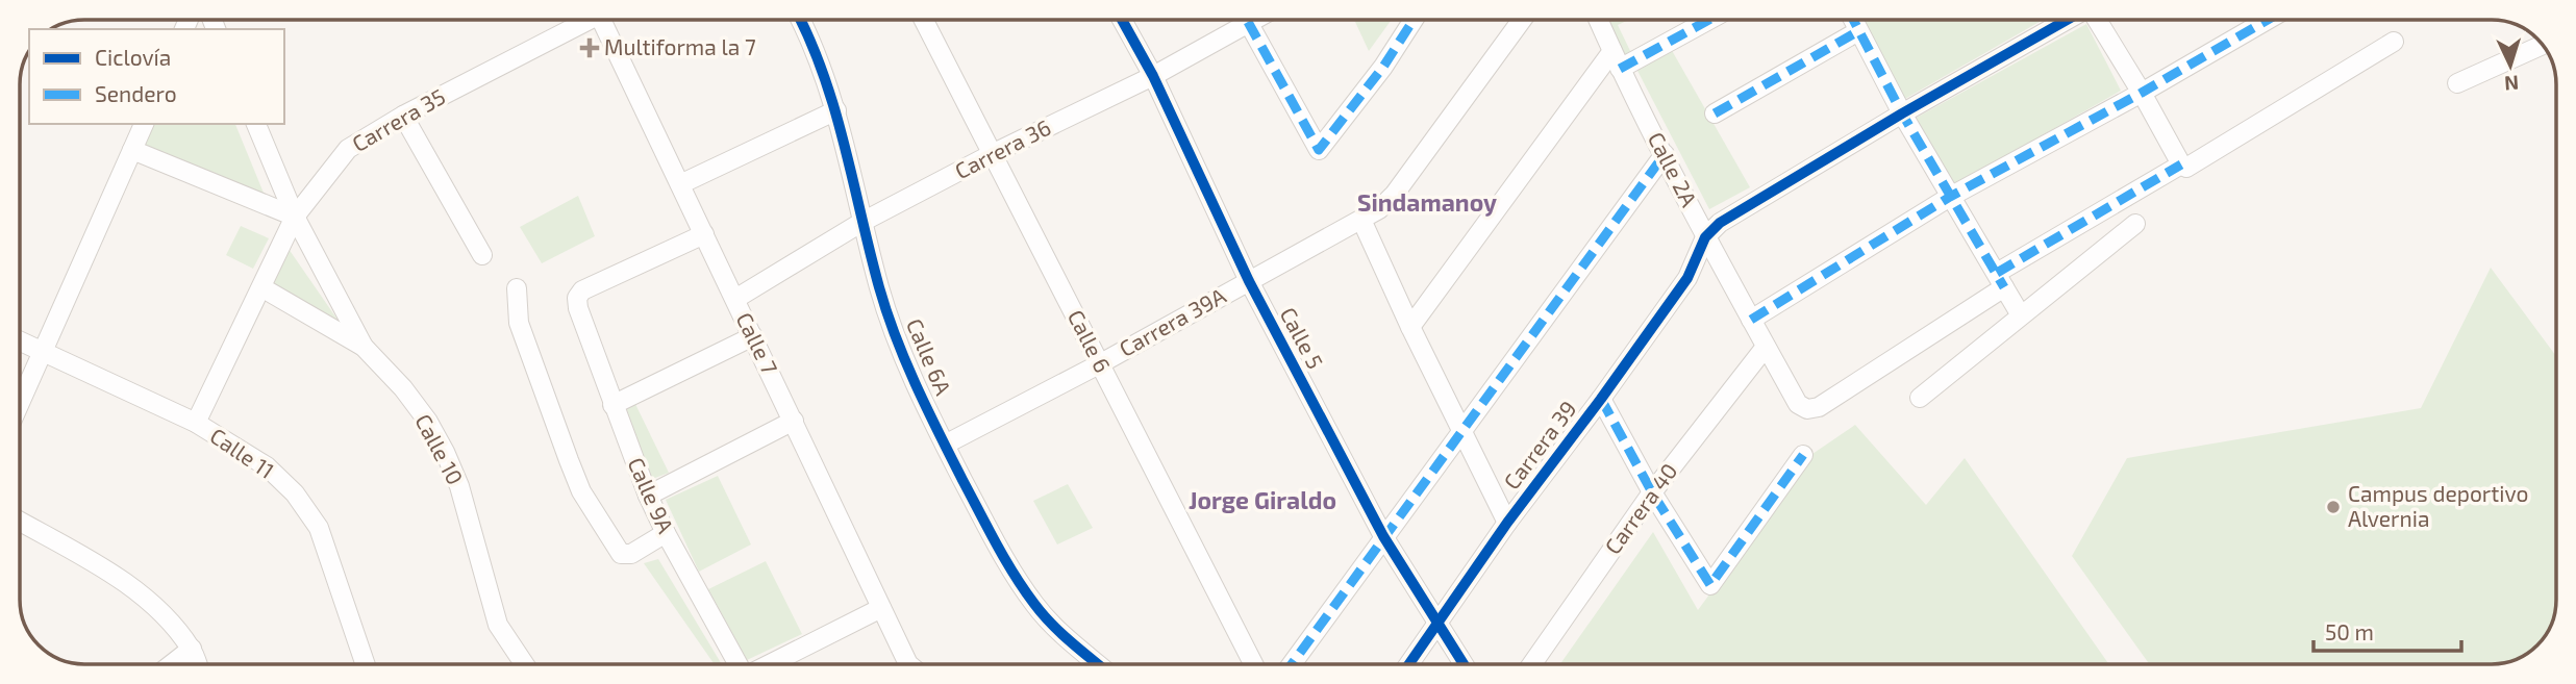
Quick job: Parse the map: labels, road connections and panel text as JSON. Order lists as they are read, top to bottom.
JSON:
{
  "streets": {
    "street": [
      "Carrera 35",
      "Carrera 36",
      "Calle 2A",
      "Carrera 39A",
      "Calle 5",
      "Calle 6",
      "Calle 7",
      "Calle 6A",
      "Carrera 39",
      "Calle 10",
      "Calle 11",
      "Calle 9A",
      "Carrera 40"
    ]
  },
  "crossings": [
    ["Carrera 35", "Calle 10"],
    ["Carrera 35", "Calle 11"],
    ["Carrera 36", "Calle 5"],
    ["Carrera 36", "Calle 6"],
    ["Carrera 36", "Calle 7"],
    ["Carrera 36", "Calle 6A"],
    ["Calle 2A", "Carrera 39"],
    ["Calle 2A", "Carrera 40"],
    ["Carrera 39A", "Calle 5"],
    ["Carrera 39A", "Calle 6"],
    ["Carrera 39A", "Calle 6A"],
    ["Calle 5", "Carrera 39"],
    ["Calle 7", "Calle 9A"]
  ],
  "districts": ["Sindamanoy", "Jorge Giraldo"],
  "places": {
    "health": ["Multiforma la 7"],
    "other": ["Campus deportivo Alvernia"]
  },
  "legend": ["Ciclovía", "Sendero"],
  "scale_bar": "50 m",
  "north": "bottom"
}
